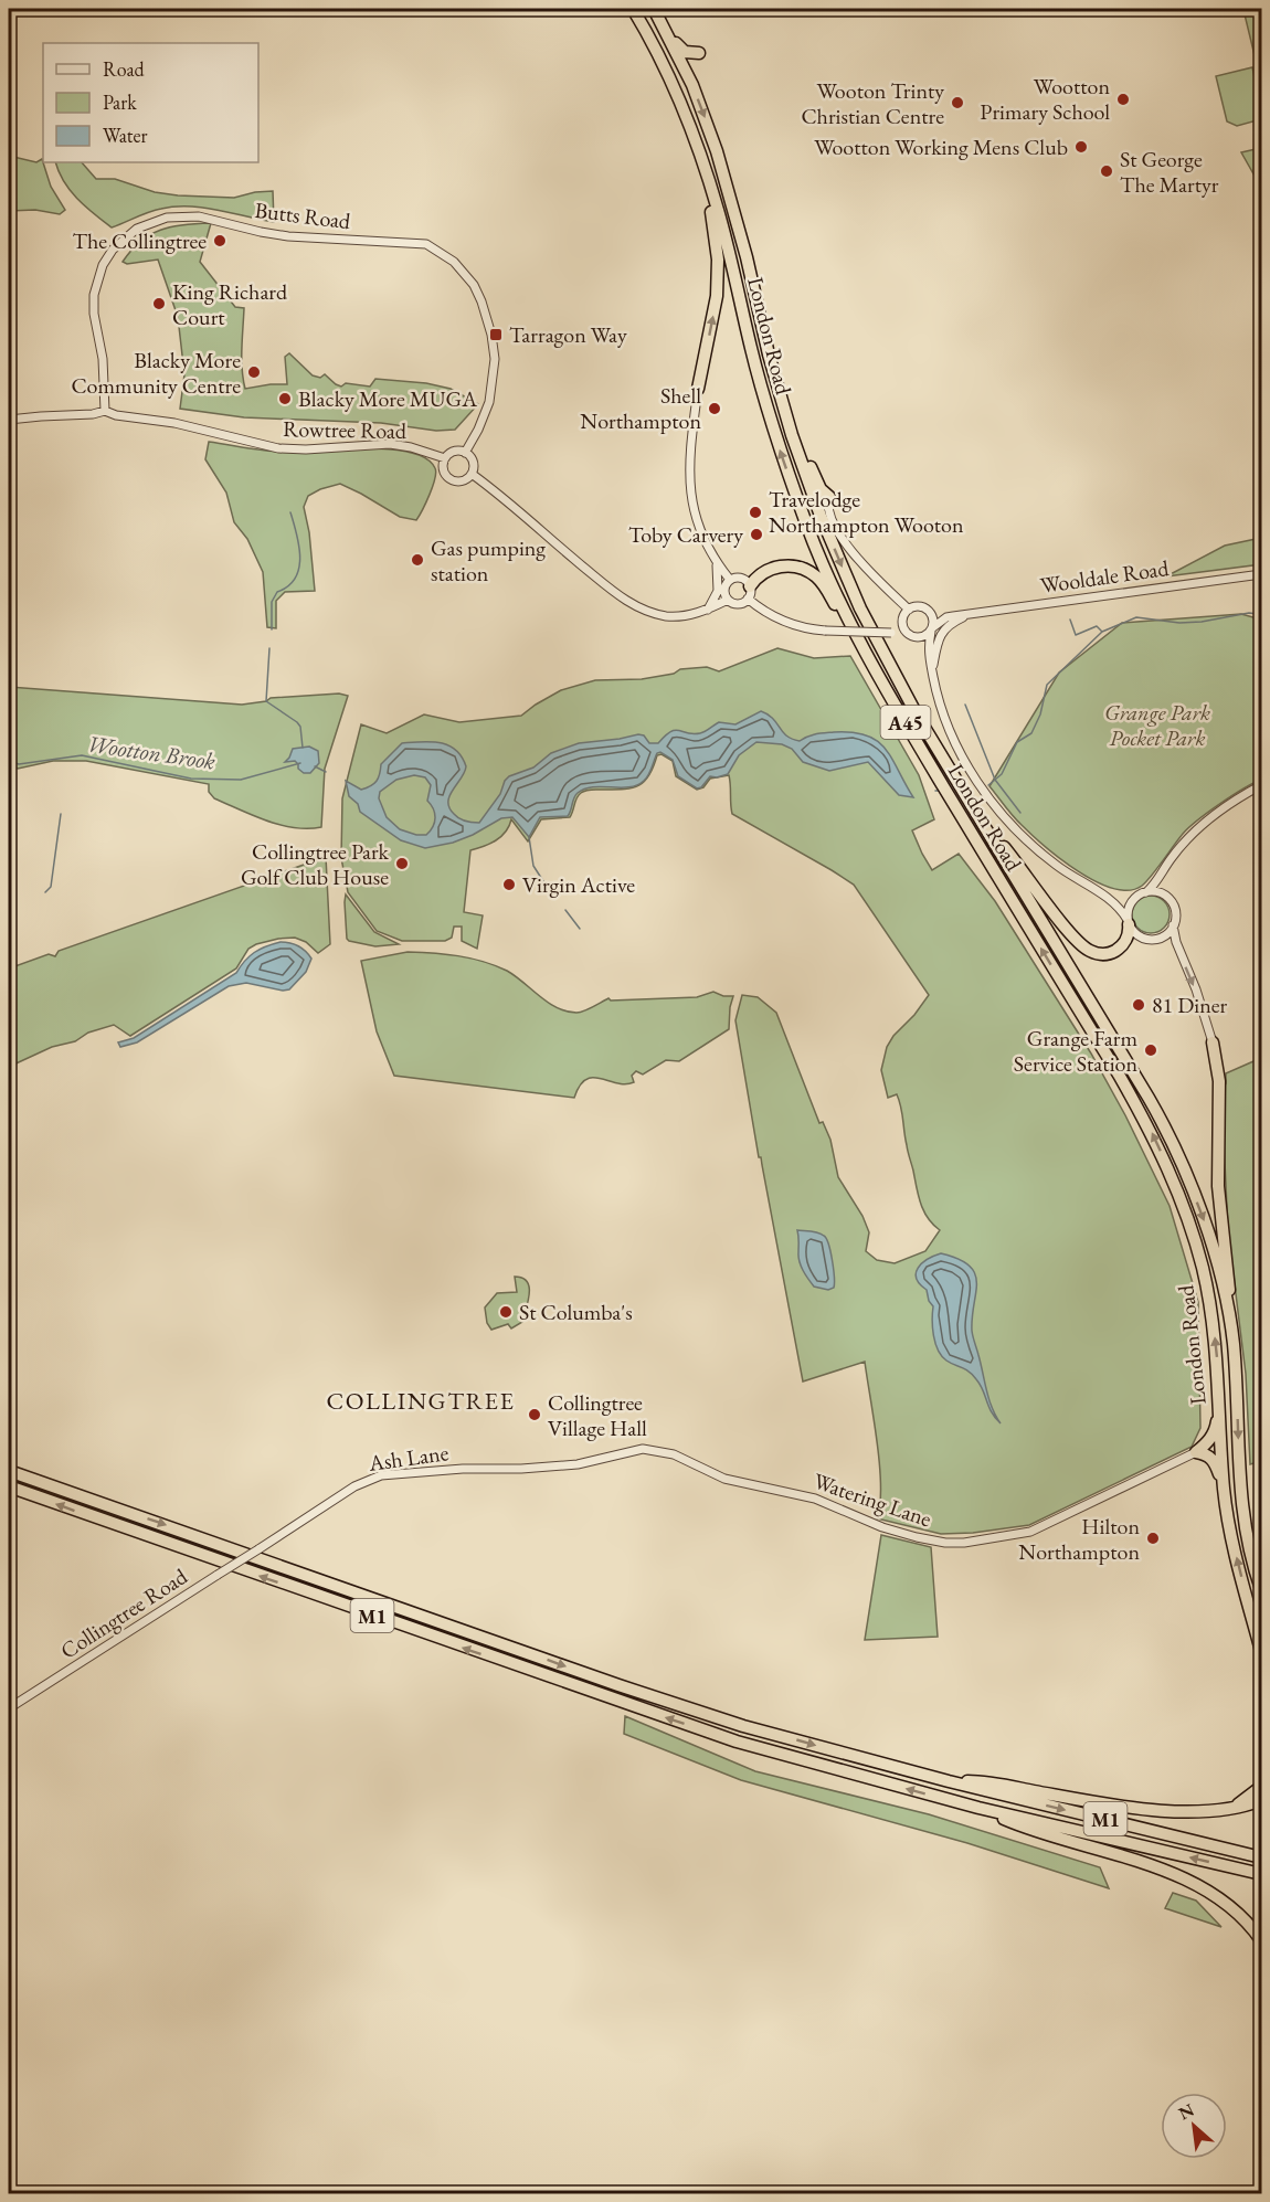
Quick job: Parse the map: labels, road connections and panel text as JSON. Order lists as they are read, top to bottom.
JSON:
{
  "streets": {
    "highway": ["London Road", "A45", "M1"],
    "street": [
      "Butts Road",
      "Rowtree Road",
      "Wooldale Road",
      "Ash Lane",
      "Watering Lane",
      "Collingtree Road"
    ]
  },
  "crossings": [
    ["Butts Road", "Rowtree Road"],
    ["London Road", "A45"],
    ["Ash Lane", "Watering Lane"],
    ["Ash Lane", "Collingtree Road"]
  ],
  "districts": ["COLLINGTREE"],
  "water": ["Wootton Brook"],
  "parks": ["Grange Park Pocket Park"],
  "places": {
    "other": [
      "Wootton Primary School",
      "Wooton Trinty Christian Centre",
      "Wootton Working Mens Club",
      "St George The Martyr",
      "The Collingtree",
      "King Richard Court",
      "Blacky More Community Centre",
      "Blacky More MUGA",
      "Shell Northampton",
      "Travelodge Northampton Wooton",
      "Toby Carvery",
      "Gas pumping station",
      "Collingtree Park Golf Club House",
      "Virgin Active",
      "81 Diner",
      "Grange Farm Service Station",
      "St Columba's",
      "Collingtree Village Hall",
      "Hilton Northampton"
    ],
    "transit": ["Tarragon Way"]
  },
  "legend": ["Road", "Park", "Water"],
  "north": "top left"
}
